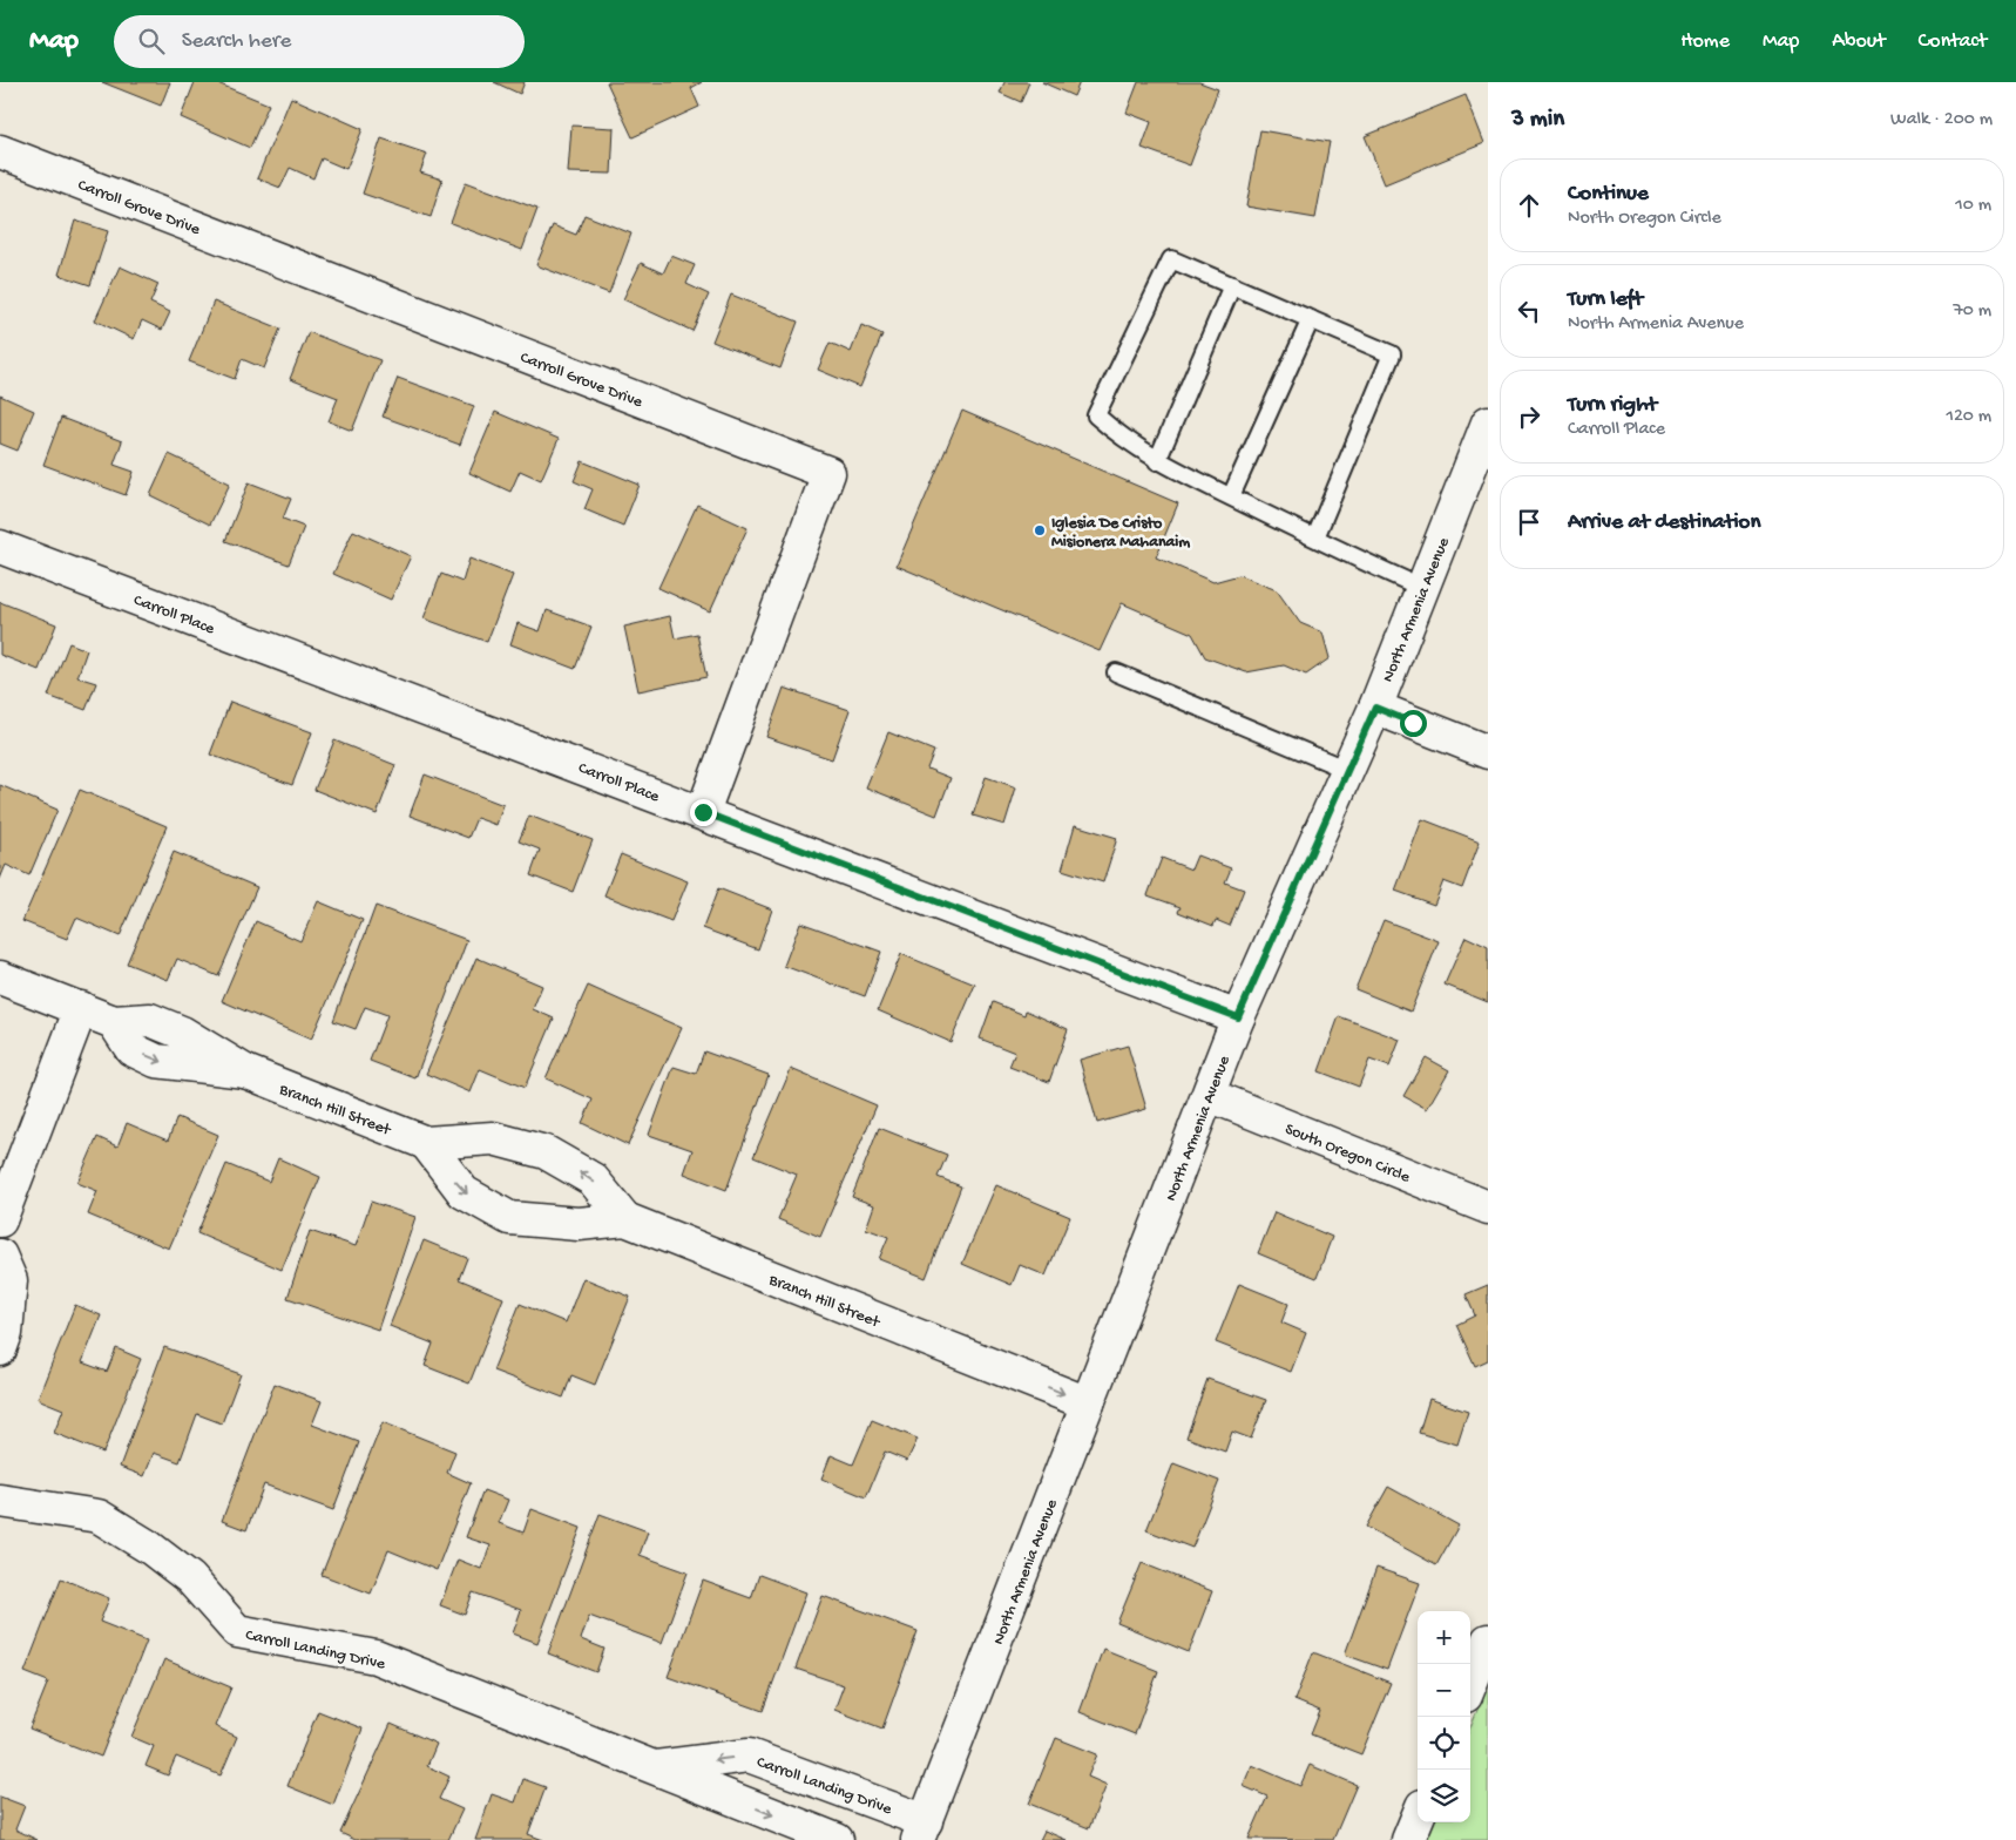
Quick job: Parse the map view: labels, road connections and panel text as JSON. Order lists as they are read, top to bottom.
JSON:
{
  "streets": {
    "street": [
      "Carroll Grove Drive",
      "North Armenia Avenue",
      "Carroll Place",
      "Branch Hill Street",
      "South Oregon Circle",
      "Carroll Landing Drive"
    ]
  },
  "crossings": [
    ["Carroll Grove Drive", "Carroll Place"],
    ["North Armenia Avenue", "Carroll Place"],
    ["North Armenia Avenue", "Branch Hill Street"],
    ["North Armenia Avenue", "South Oregon Circle"],
    ["North Armenia Avenue", "Carroll Landing Drive"]
  ],
  "places": ["Iglesia De Cristo Misionera Mahanaim"],
  "page": {
    "header": "Map",
    "search": "Search here",
    "nav": [
      "Home",
      "Map",
      "About",
      "Contact"
    ],
    "heading": ["3 min", "Walk · 200 m"],
    "list": [
      ["Continue", "North Oregon Circle", "10 m"],
      ["Turn left", "North Armenia Avenue", "70 m"],
      ["Turn right", "Carroll Place", "120 m"],
      "Arrive at destination"
    ],
    "map_buttons": ["+", "−"]
  }
}
